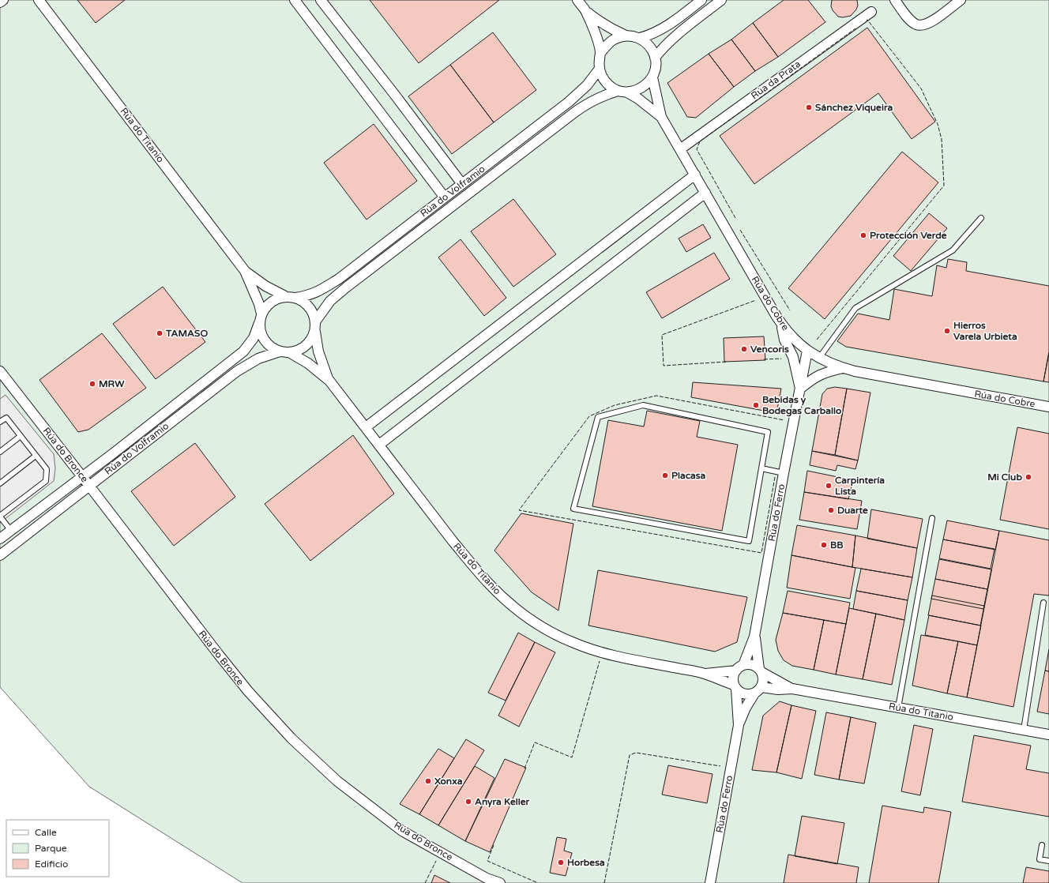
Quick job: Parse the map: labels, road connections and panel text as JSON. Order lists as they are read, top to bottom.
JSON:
{
  "streets": {
    "street": [
      "Rúa da Prata",
      "Rúa do Titanio",
      "Rúa do Volframio",
      "Rúa do Cobre",
      "Rúa do Bronce",
      "Rúa do Ferro"
    ]
  },
  "crossings": [
    ["Rúa da Prata", "Rúa do Cobre"],
    ["Rúa do Titanio", "Rúa do Ferro"],
    ["Rúa do Volframio", "Rúa do Bronce"],
    ["Rúa do Cobre", "Rúa do Ferro"]
  ],
  "places": [
    "Sánchez Viqueira",
    "Protección Verde",
    "Hierros Varela Urbieta",
    "TAMASO",
    "Vencoris",
    "MRW",
    "Bebidas y Bodegas Carballo",
    "Placasa",
    "Mi Club",
    "Carpintería Lista",
    "Duarte",
    "BB",
    "Xonxa",
    "Anyra Keller",
    "Horbesa"
  ],
  "legend": ["Calle", "Parque", "Edificio"]
}
